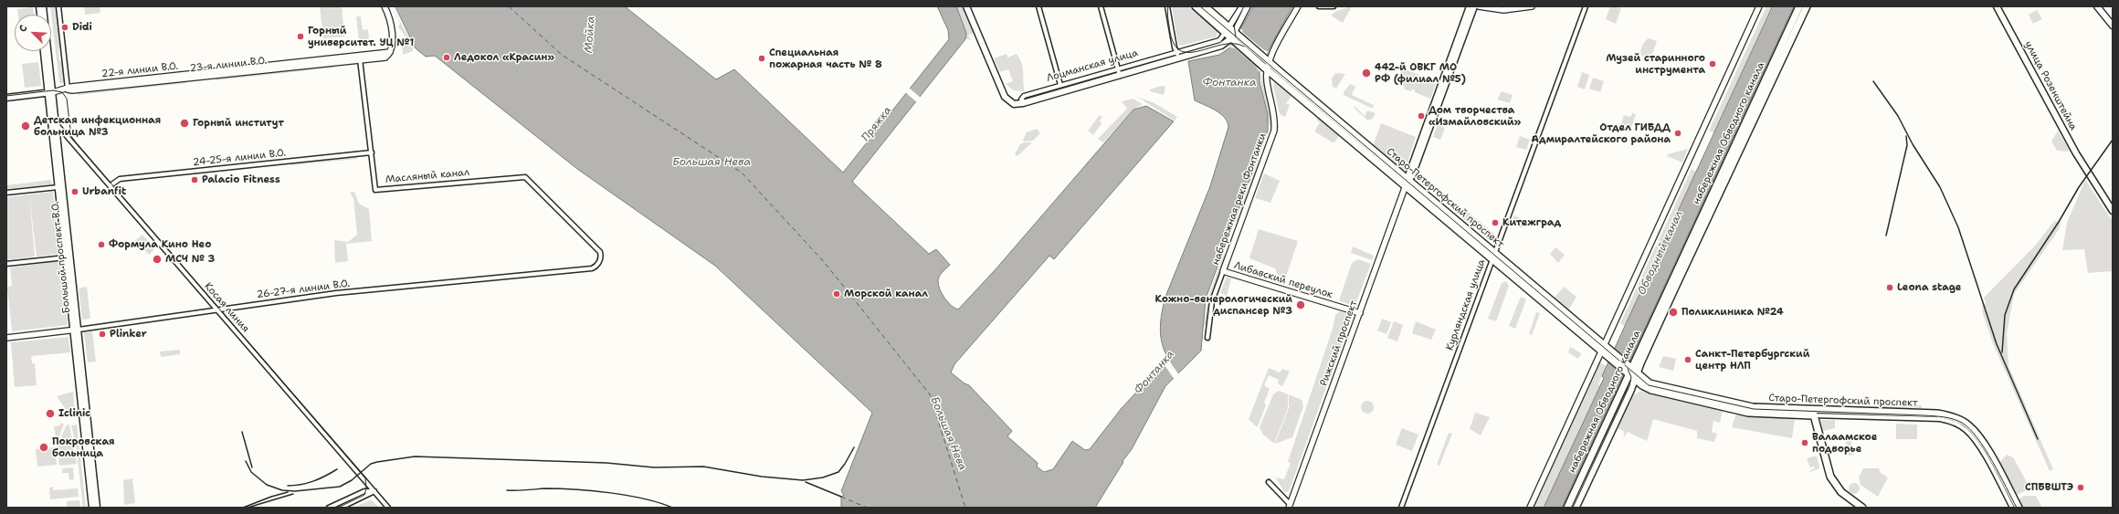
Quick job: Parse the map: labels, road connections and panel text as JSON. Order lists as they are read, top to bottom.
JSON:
{
  "streets": {
    "main road": [
      "Лоцманская улица",
      "улица Розенштейна",
      "набережная Обводного канала",
      "Старо-Петергофский проспект",
      "Большой проспект В.О.",
      "Рижский проспект"
    ],
    "street": [
      "23-я линии В.О.",
      "24-25-я линии В.О.",
      "Масляный канал",
      "набережная реки Фонтанки",
      "Либавский переулок",
      "26-27-я линии В.О.",
      "Курляндская улица",
      "Косая линия"
    ]
  },
  "crossings": [
    ["23-я линии В.О.", "Масляный канал"],
    ["23-я линии В.О.", "Большой проспект В.О."],
    ["набережная Обводного канала", "Старо-Петергофский проспект"],
    ["24-25-я линии В.О.", "Масляный канал"],
    ["24-25-я линии В.О.", "Косая линия"],
    ["Масляный канал", "26-27-я линии В.О."],
    ["Старо-Петергофский проспект", "набережная реки Фонтанки"],
    ["Старо-Петергофский проспект", "Курляндская улица"],
    ["Старо-Петергофский проспект", "Рижский проспект"],
    ["набережная реки Фонтанки", "Либавский переулок"],
    ["Большой проспект В.О.", "26-27-я линии В.О."],
    ["Большой проспект В.О.", "Косая линия"],
    ["Либавский переулок", "Рижский проспект"],
    ["26-27-я линии В.О.", "Косая линия"]
  ],
  "water": [
    "Мойка",
    "Фонтанка",
    "Пряжка",
    "Большая Нева",
    "Обводный канал"
  ],
  "places": [
    "Didi",
    "Горный университет. УЦ №1",
    "Ледокол «Красин»",
    "Специальная пожарная часть № 8",
    "Музей старинного инструмента",
    "442-й ОВКГ МО РФ (филиал №5)",
    "Дом творчества «Измайловский»",
    "Горный институт",
    "Детская инфекционная больница №3",
    "Отдел ГИБДД Адмиралтейского района",
    "Palacio Fitness",
    "Urbanfit",
    "Китежград",
    "Формула Кино Нео",
    "МСЧ № 3",
    "Leona stage",
    "Морской канал",
    "Кожно-венерологический диспансер №3",
    "Поликлиника №24",
    "Plinker",
    "Санкт-Петербургский центр НЛП",
    "Iclinic",
    "Валаамское подворье",
    "Покровская больница",
    "СПБВШТЭ"
  ],
  "north": "top left"
}
